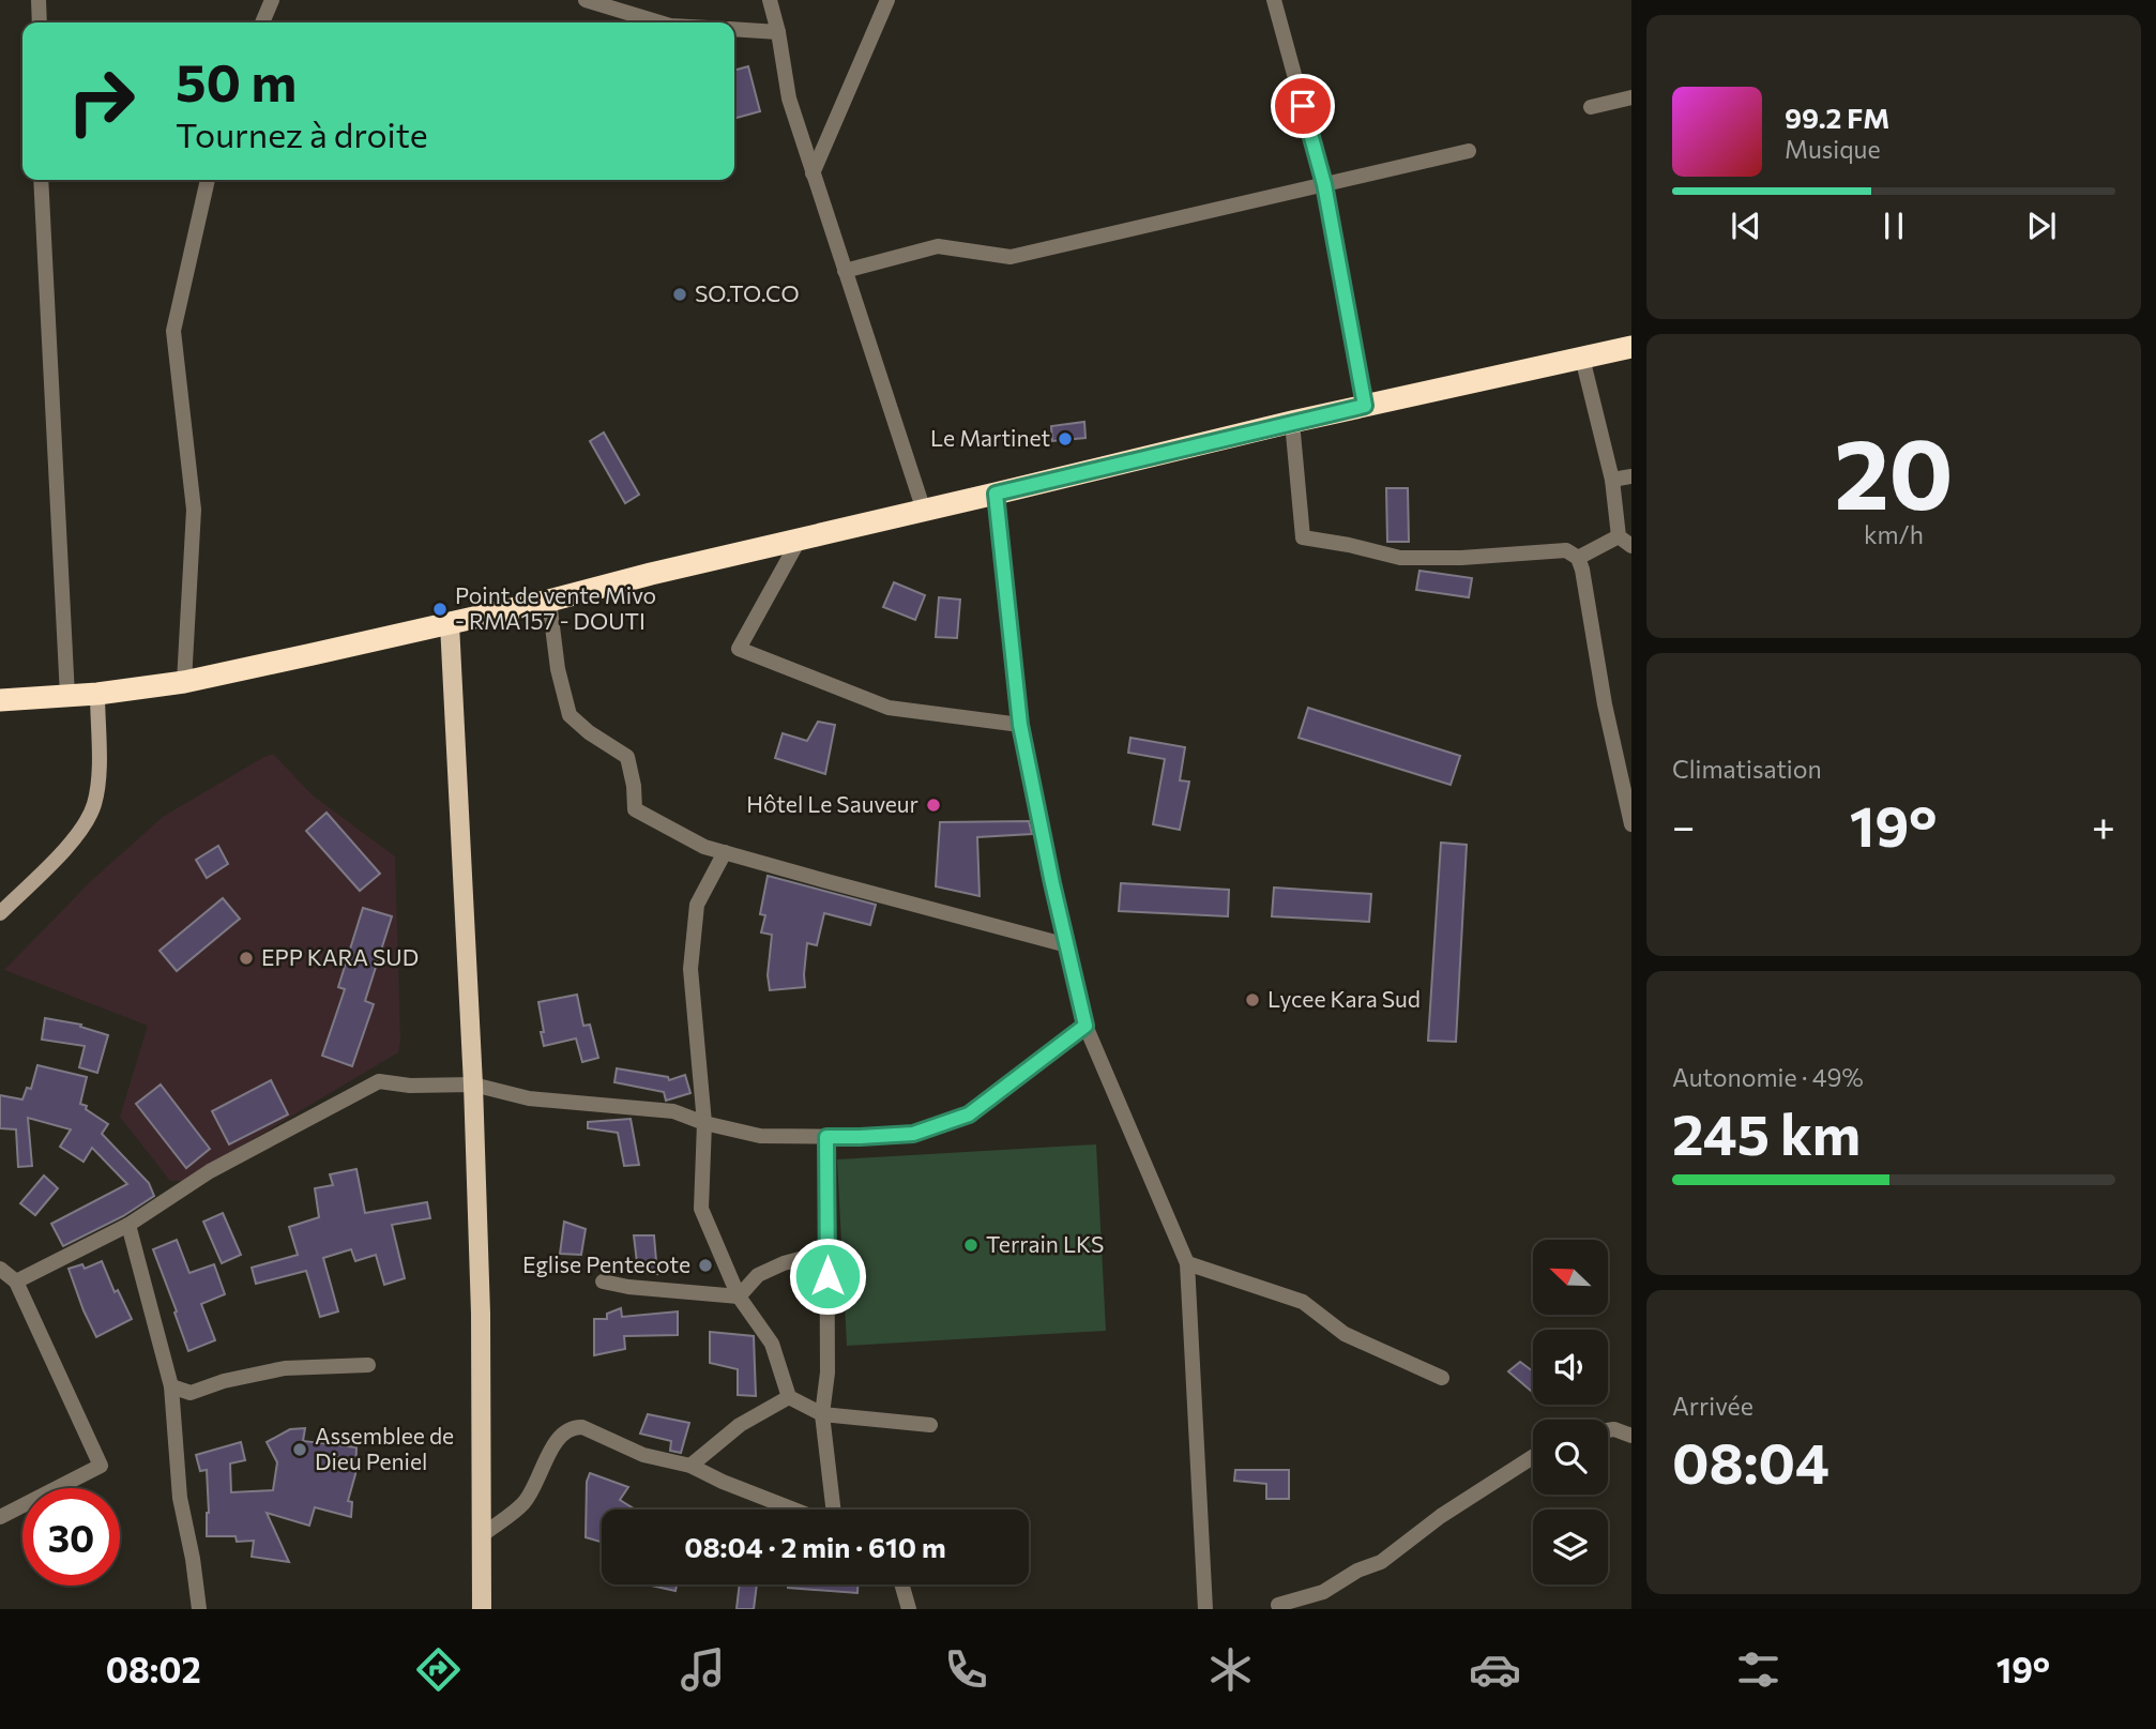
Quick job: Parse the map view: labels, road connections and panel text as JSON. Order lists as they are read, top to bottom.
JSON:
{
  "places": [
    "SO.TO.CO",
    "Le Martinet",
    "Point de vente Mivo - RMA157 - DOUTI",
    "Hôtel Le Sauveur",
    "EPP KARA SUD",
    "Lycee Kara Sud",
    "Terrain LKS",
    "Eglise Pentecote",
    "Assemblee de Dieu Peniel"
  ],
  "north": "top left",
  "page": {
    "turn": ["50 m", "Tournez à droite"],
    "song": ["99.2 FM", "Musique"],
    "tile": [
      ["20", "km/h"],
      "Climatisation",
      ["Autonomie · 49%", "245 km"],
      ["Arrivée", "08:04"]
    ],
    "heat": ["−", "19°", "+"],
    "limit": "30",
    "trip": "08:04 · 2 min · 610 m",
    "tabs": ["08:02", "19°"]
  }
}
